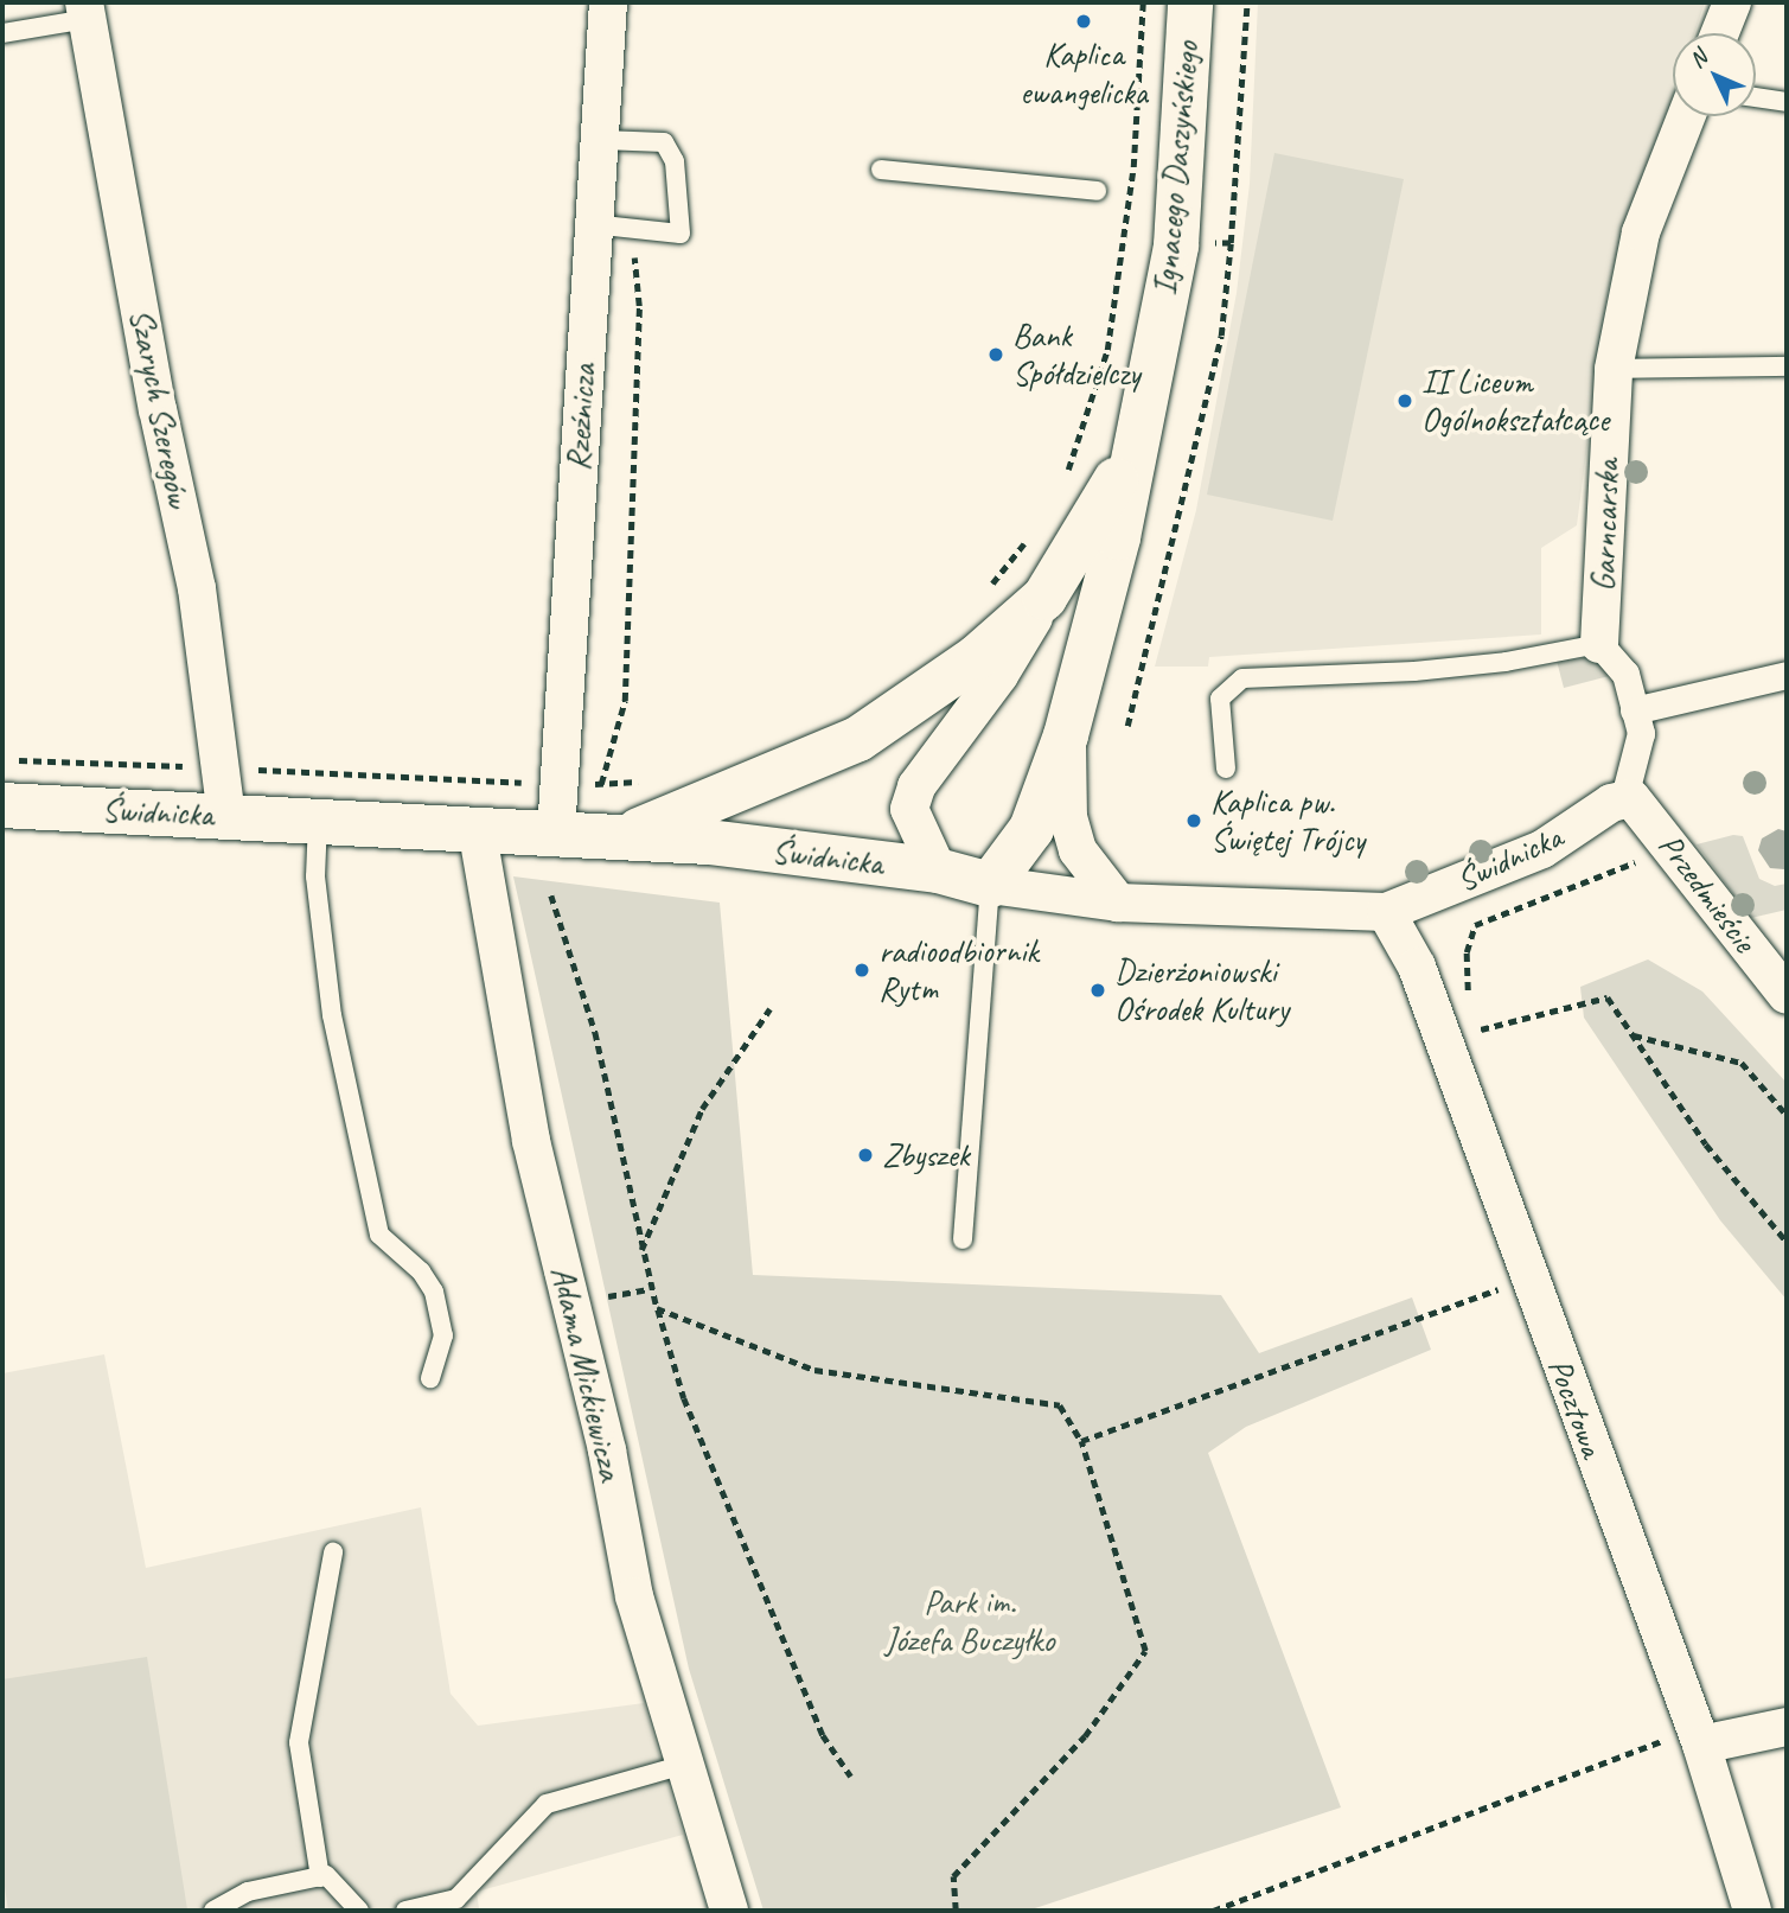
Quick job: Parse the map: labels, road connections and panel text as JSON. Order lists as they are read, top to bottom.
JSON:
{
  "streets": {
    "street": [
      "Ignacego Daszyńskiego",
      "Szarych Szeregów",
      "Rzeźnicza",
      "Garncarska",
      "Świdnicka",
      "Przedmieście",
      "Adama Mickiewicza",
      "Pocztowa"
    ]
  },
  "crossings": [
    ["Ignacego Daszyńskiego", "Świdnicka"],
    ["Szarych Szeregów", "Świdnicka"],
    ["Rzeźnicza", "Świdnicka"],
    ["Świdnicka", "Przedmieście"],
    ["Świdnicka", "Adama Mickiewicza"],
    ["Świdnicka", "Pocztowa"]
  ],
  "parks": ["Park im. Józefa Buczyłko"],
  "places": [
    "Kaplica ewangelicka",
    "Bank Spółdzielczy",
    "II Liceum Ogólnokształcące",
    "Kaplica pw. Świętej Trójcy",
    "radioodbiornik Rytm",
    "Dzierżoniowski Ośrodek Kultury",
    "Zbyszek"
  ],
  "north": "top left"
}
